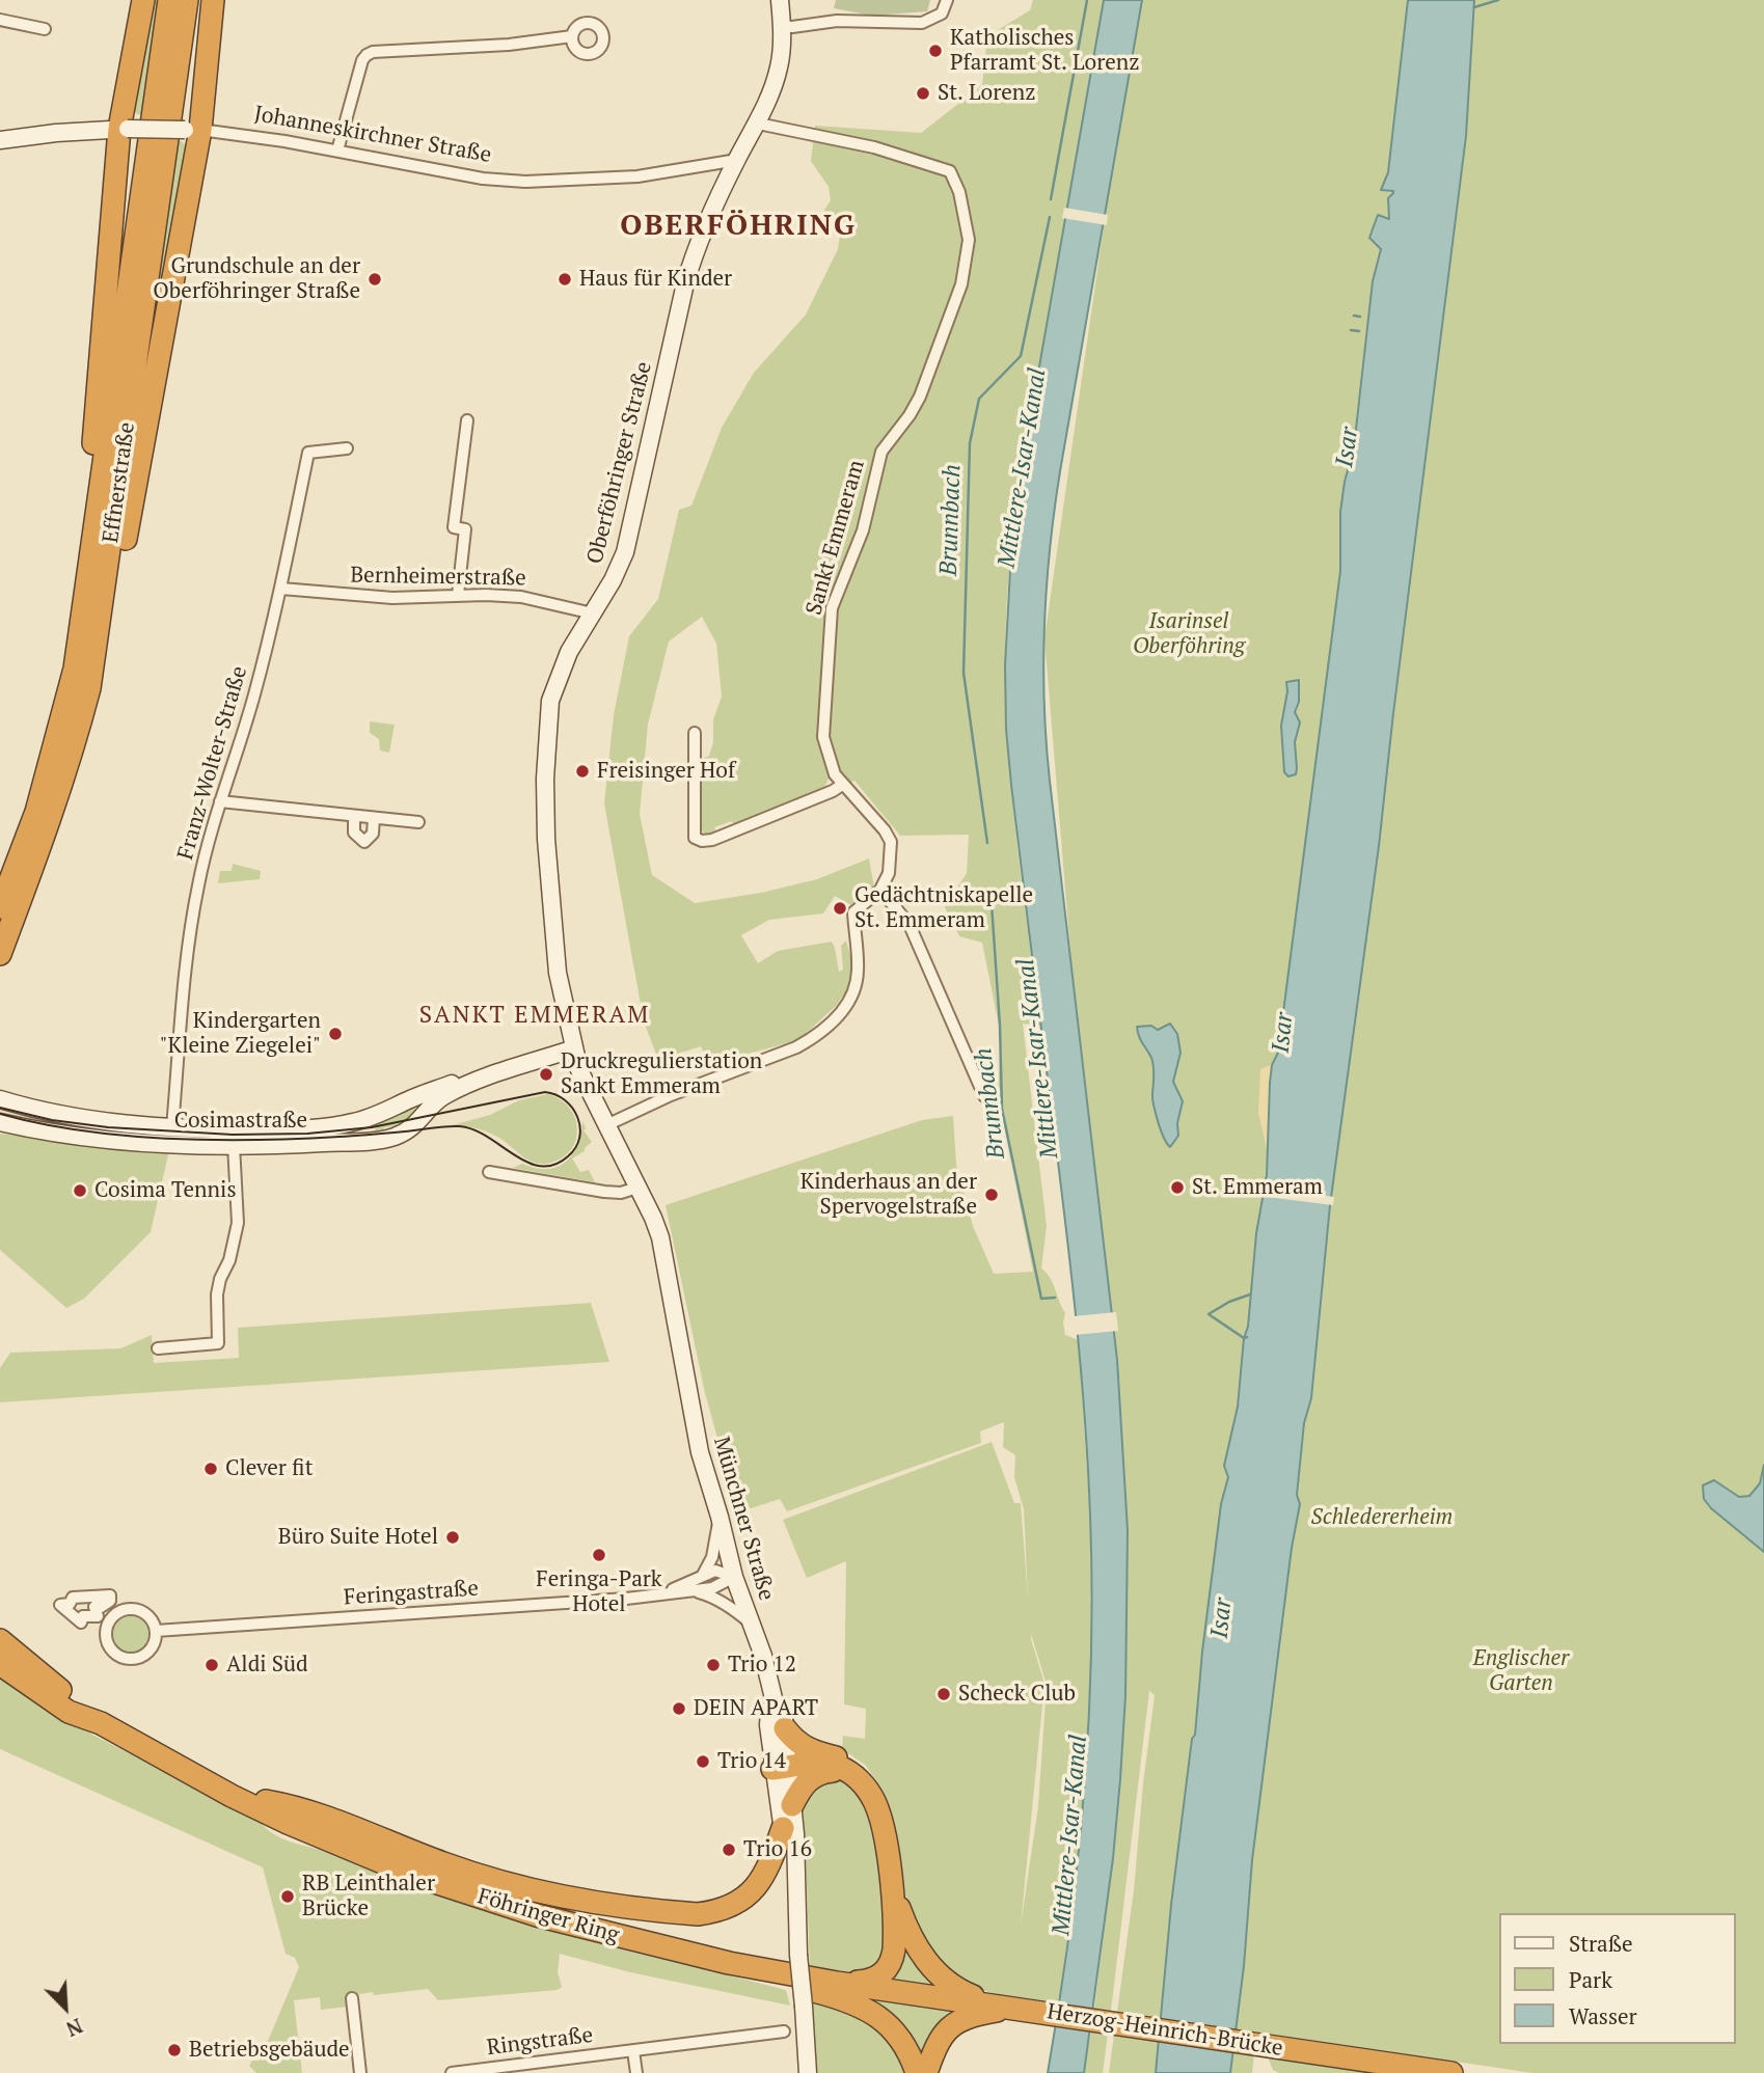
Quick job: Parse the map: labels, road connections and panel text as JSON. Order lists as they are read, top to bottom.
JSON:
{
  "streets": {
    "highway": ["Effnerstraße", "Föhringer Ring", "Herzog-Heinrich-Brücke"],
    "main road": [
      "Johanneskirchner Straße",
      "Oberföhringer Straße",
      "Cosimastraße",
      "Münchner Straße"
    ],
    "street": [
      "Sankt Emmeram",
      "Bernheimerstraße",
      "Franz-Wolter-Straße",
      "Feringastraße",
      "Ringstraße"
    ]
  },
  "crossings": [
    ["Johanneskirchner Straße", "Oberföhringer Straße"],
    ["Oberföhringer Straße", "Sankt Emmeram"],
    ["Oberföhringer Straße", "Bernheimerstraße"],
    ["Oberföhringer Straße", "Cosimastraße"],
    ["Oberföhringer Straße", "Münchner Straße"],
    ["Bernheimerstraße", "Franz-Wolter-Straße"],
    ["Franz-Wolter-Straße", "Cosimastraße"],
    ["Münchner Straße", "Feringastraße"],
    ["Föhringer Ring", "Herzog-Heinrich-Brücke"]
  ],
  "districts": ["OBERFÖHRING", "SANKT EMMERAM"],
  "water": ["Isar", "Mittlere-Isar-Kanal", "Brunnbach"],
  "parks": ["Isarinsel Oberföhring", "Schledererheim", "Englischer Garten"],
  "places": [
    "Katholisches Pfarramt St. Lorenz",
    "St. Lorenz",
    "Grundschule an der Oberföhringer Straße",
    "Haus für Kinder",
    "Freisinger Hof",
    "Gedächtniskapelle St. Emmeram",
    "Kindergarten \"Kleine Ziegelei\"",
    "Druckregulierstation Sankt Emmeram",
    "St. Emmeram",
    "Cosima Tennis",
    "Kinderhaus an der Spervogelstraße",
    "Clever fit",
    "Büro Suite Hotel",
    "Feringa-Park Hotel",
    "Aldi Süd",
    "Trio 12",
    "Scheck Club",
    "DEIN APART",
    "Trio 14",
    "Trio 16",
    "RB Leinthaler Brücke",
    "Betriebsgebäude"
  ],
  "legend": ["Straße", "Park", "Wasser"],
  "north": "bottom right"
}
